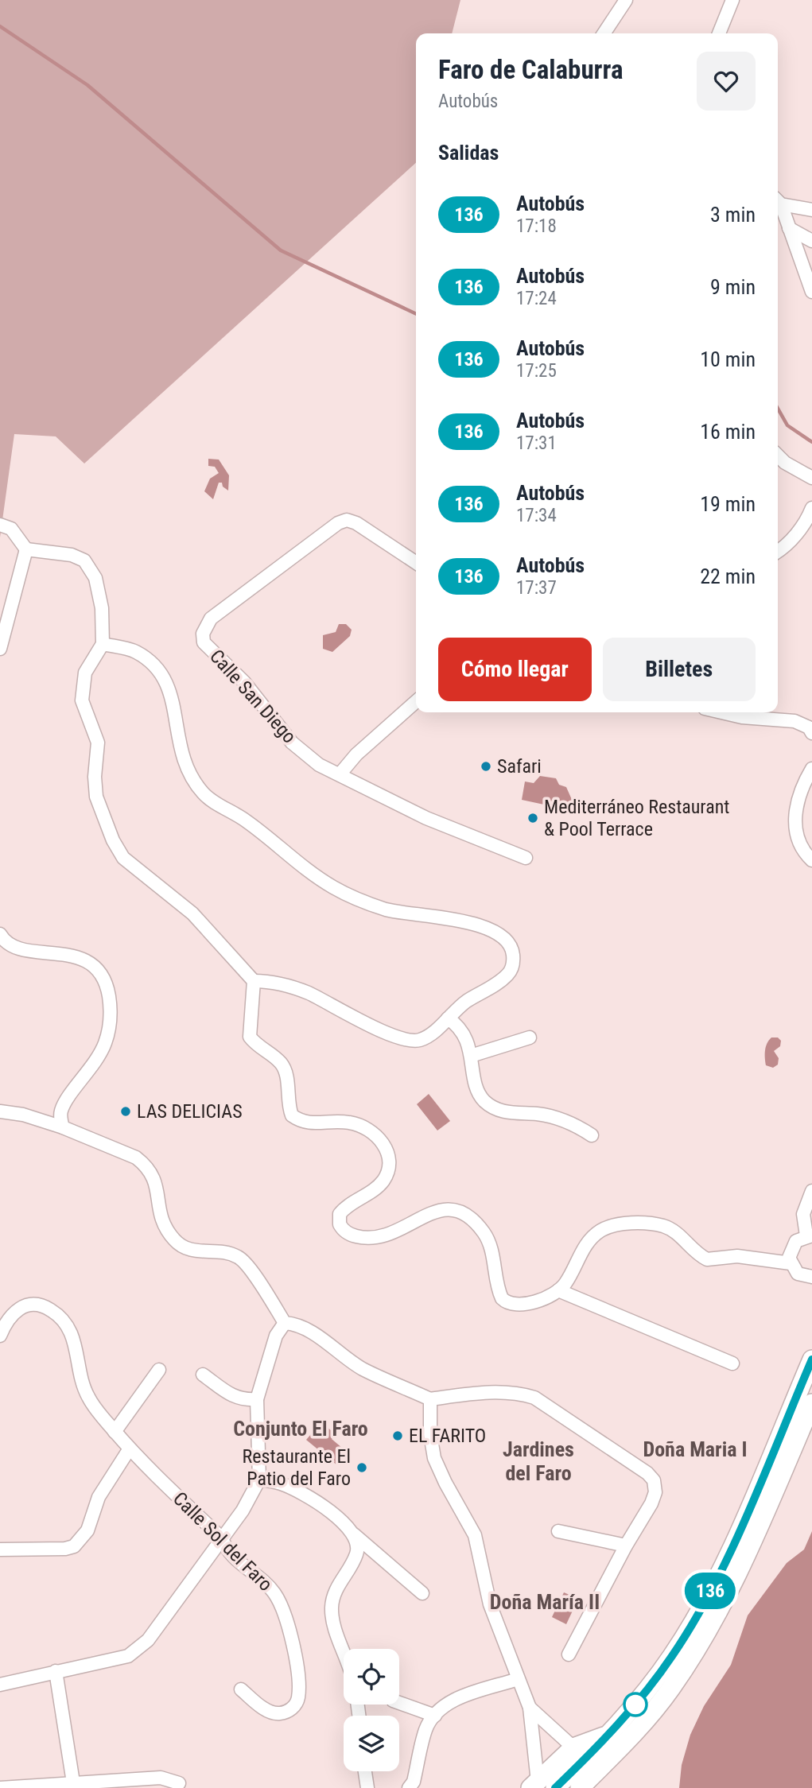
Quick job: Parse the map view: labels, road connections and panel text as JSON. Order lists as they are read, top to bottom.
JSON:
{
  "streets": {
    "street": ["Calle San Diego", "Calle Sol del Faro"]
  },
  "districts": [
    "Conjunto El Faro",
    "Jardines del Faro",
    "Doña Maria I",
    "Doña María II"
  ],
  "places": [
    "Safari",
    "Mediterráneo Restaurant & Pool Terrace",
    "LAS DELICIAS",
    "EL FARITO",
    "Restaurante El Patio del Faro"
  ],
  "lines": ["bus line 136"],
  "page": {
    "on_map": "136",
    "heading": [
      ["Faro de Calaburra", "Autobús"],
      "Salidas"
    ],
    "list": [
      {
        "mark": "136",
        "name": "Autobús",
        "note": "17:18",
        "value": "3 min"
      },
      {
        "mark": "136",
        "name": "Autobús",
        "note": "17:24",
        "value": "9 min"
      },
      {
        "mark": "136",
        "name": "Autobús",
        "note": "17:25",
        "value": "10 min"
      },
      {
        "mark": "136",
        "name": "Autobús",
        "note": "17:31",
        "value": "16 min"
      },
      {
        "mark": "136",
        "name": "Autobús",
        "note": "17:34",
        "value": "19 min"
      },
      {
        "mark": "136",
        "name": "Autobús",
        "note": "17:37",
        "value": "22 min"
      }
    ],
    "buttons": ["Cómo llegar", "Billetes"]
  }
}
